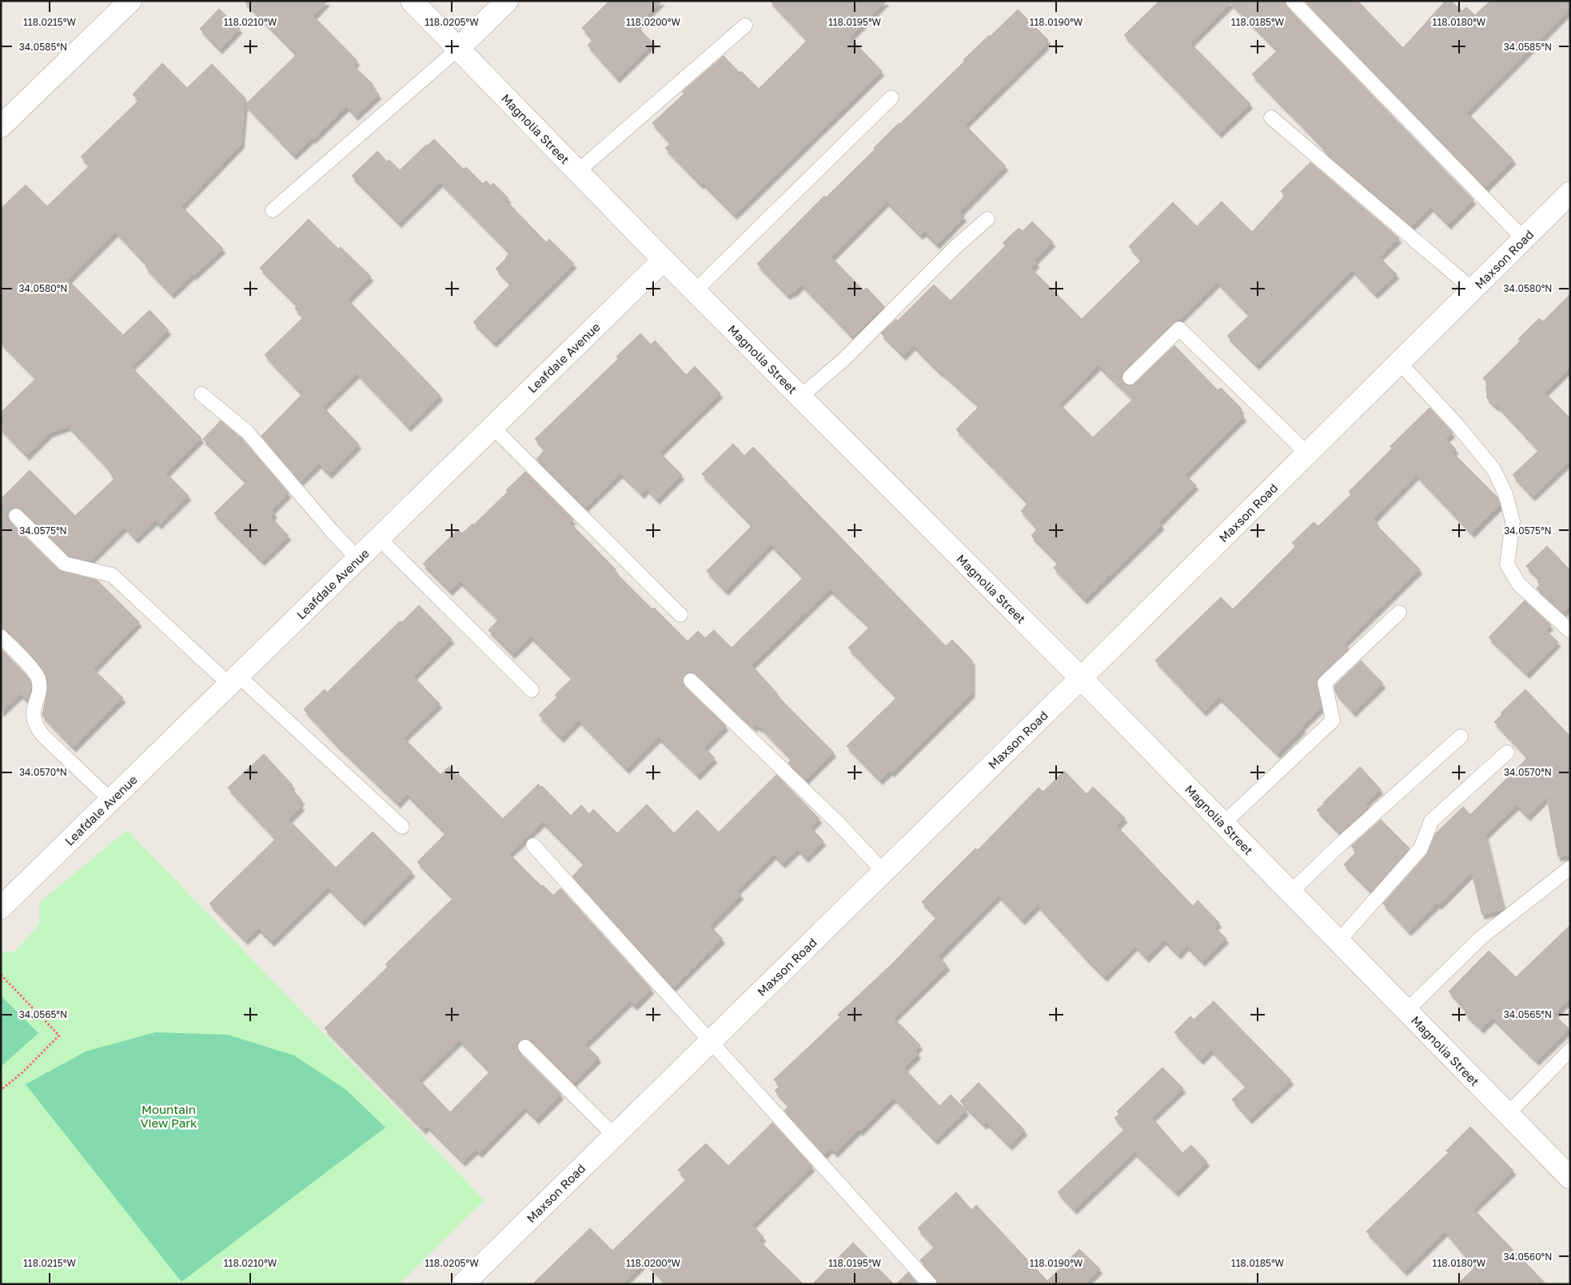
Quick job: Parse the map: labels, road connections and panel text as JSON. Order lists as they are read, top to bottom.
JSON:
{
  "streets": {
    "street": ["Magnolia Street", "Maxson Road", "Leafdale Avenue"]
  },
  "crossings": [
    ["Magnolia Street", "Maxson Road"],
    ["Magnolia Street", "Leafdale Avenue"]
  ],
  "parks": ["Mountain View Park"],
  "coordinates": [
    "118.0215°W",
    "118.0210°W",
    "118.0205°W",
    "118.0200°W",
    "118.0195°W",
    "118.0190°W",
    "118.0185°W",
    "118.0180°W",
    "34.0585°N",
    "34.0580°N",
    "34.0575°N",
    "34.0570°N",
    "34.0565°N",
    "34.0560°N"
  ]
}
